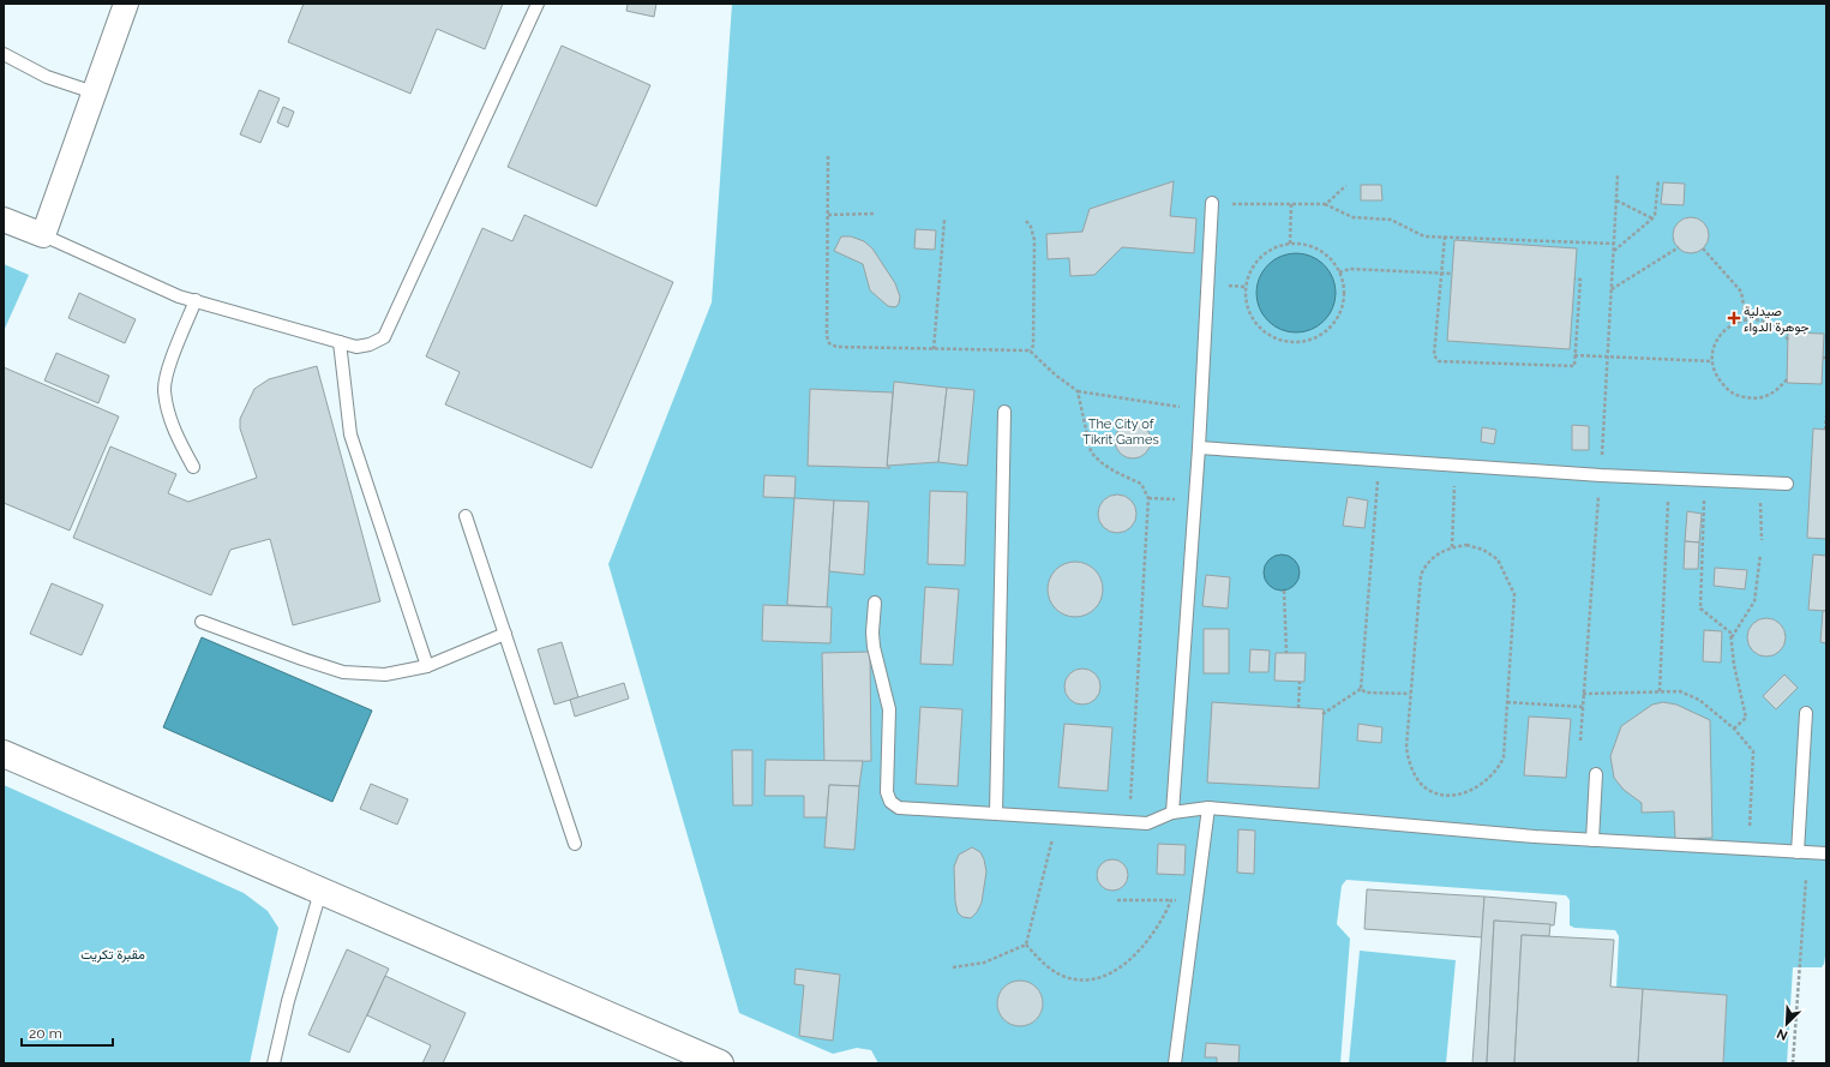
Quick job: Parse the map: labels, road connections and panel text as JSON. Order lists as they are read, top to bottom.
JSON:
{
  "parks": ["The City of Tikrit Games", "مقبرة تكريت"],
  "places": {
    "health": ["صيدلية جوهرة الدواء"]
  },
  "scale_bar": "20 m",
  "north": "bottom left"
}
